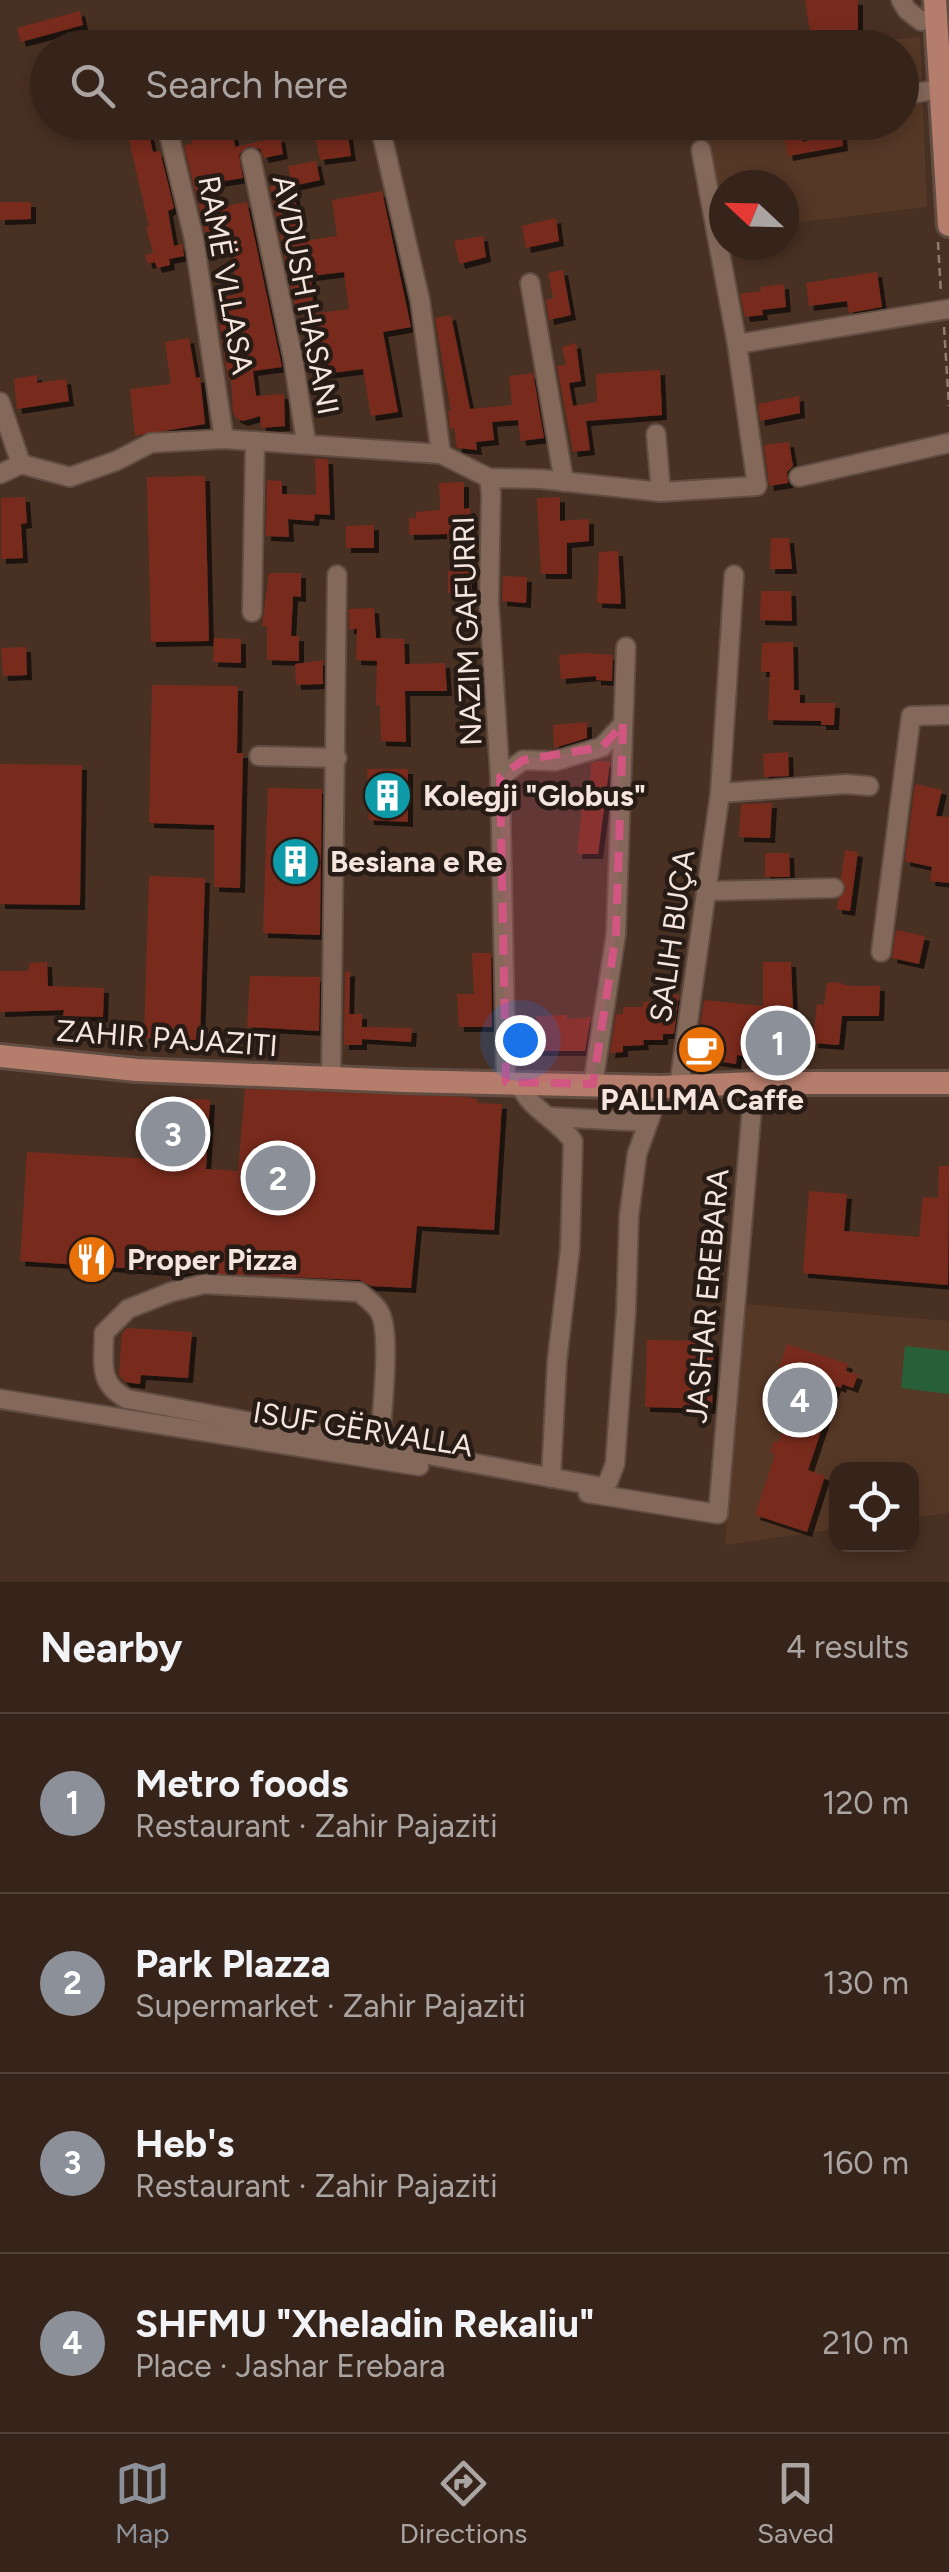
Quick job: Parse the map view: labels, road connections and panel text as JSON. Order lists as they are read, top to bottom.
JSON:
{
  "streets": {
    "main road": ["ZAHIR PAJAZITI"],
    "street": [
      "RAMË VLLASA",
      "AVDUSH HASANI",
      "NAZIM GAFURRI",
      "SALIH BUÇA",
      "JASHAR EREBARA",
      "ISUF GËRVALLA"
    ]
  },
  "crossings": [
    ["NAZIM GAFURRI", "ZAHIR PAJAZITI"],
    ["SALIH BUÇA", "ZAHIR PAJAZITI"],
    ["ZAHIR PAJAZITI", "JASHAR EREBARA"],
    ["JASHAR EREBARA", "ISUF GËRVALLA"]
  ],
  "places": {
    "building": ["Kolegji \"Globus\"", "Besiana e Re"],
    "cafe": ["PALLMA Caffe"],
    "restaurant": ["Proper Pizza"]
  },
  "north": "left",
  "page": {
    "search": "Search here",
    "pins": [
      "1",
      "3",
      "2",
      "4"
    ],
    "heading": ["Nearby", "4 results"],
    "list": [
      {
        "mark": "1",
        "name": "Metro foods",
        "note": "Restaurant · Zahir Pajaziti",
        "value": "120 m"
      },
      {
        "mark": "2",
        "name": "Park Plazza",
        "note": "Supermarket · Zahir Pajaziti",
        "value": "130 m"
      },
      {
        "mark": "3",
        "name": "Heb's",
        "note": "Restaurant · Zahir Pajaziti",
        "value": "160 m"
      },
      {
        "mark": "4",
        "name": "SHFMU \"Xheladin Rekaliu\"",
        "note": "Place · Jashar Erebara",
        "value": "210 m"
      }
    ],
    "nav": ["Map", "Directions", "Saved"]
  }
}
